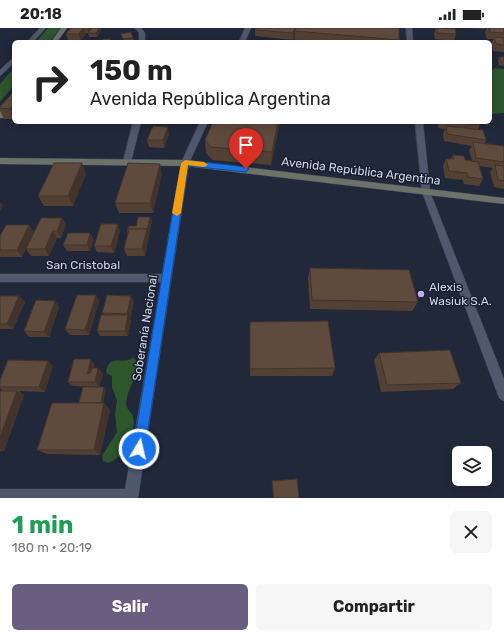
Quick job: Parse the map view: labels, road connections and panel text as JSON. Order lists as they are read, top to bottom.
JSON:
{
  "streets": {
    "main road": ["Avenida República Argentina"],
    "street": ["San Cristobal", "Soberanía Nacional"]
  },
  "crossings": [
    ["Avenida República Argentina", "Soberanía Nacional"],
    ["San Cristobal", "Soberanía Nacional"]
  ],
  "places": ["Alexis Wasiuk S.A."],
  "page": {
    "status": "20:18",
    "turn": ["150 m", "Avenida República Argentina"],
    "heading": ["1 min", "180 m · 20:19"],
    "buttons": ["Salir", "Compartir"]
  }
}
